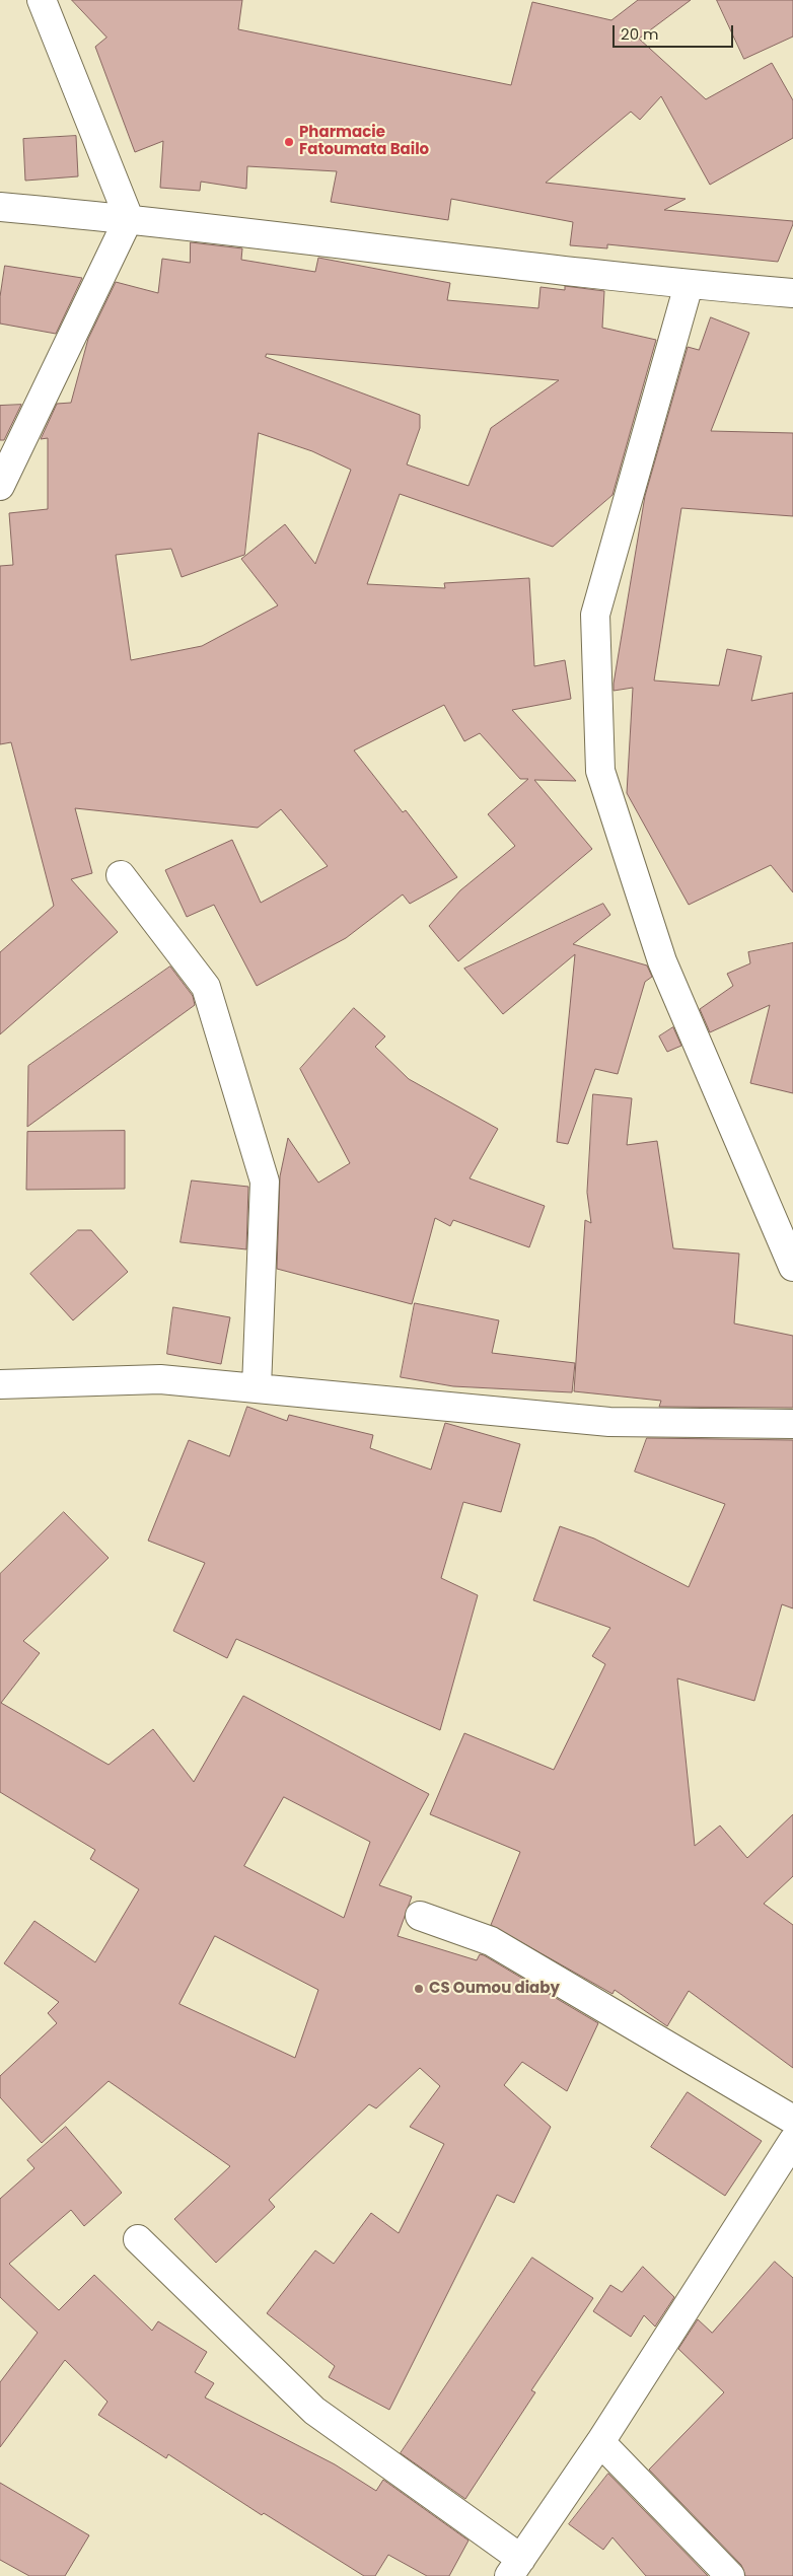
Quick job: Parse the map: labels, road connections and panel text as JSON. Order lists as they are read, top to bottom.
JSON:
{
  "places": ["Pharmacie Fatoumata Bailo", "CS Oumou diaby"],
  "scale_bar": "20 m"
}
